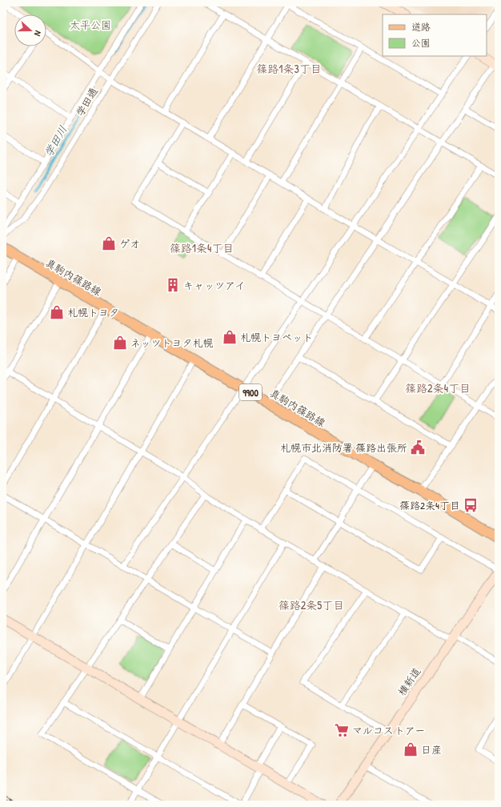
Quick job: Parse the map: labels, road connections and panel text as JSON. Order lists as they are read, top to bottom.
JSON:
{
  "streets": {
    "main road": ["真駒内篠路線", "9900"],
    "street": ["学田通", "横新道"]
  },
  "districts": [
    "篠路1条3丁目",
    "篠路1条4丁目",
    "篠路2条4丁目",
    "篠路2条5丁目"
  ],
  "water": ["学田川"],
  "parks": ["太平公園"],
  "places": {
    "shop": [
      "ゲオ",
      "札幌トヨタ",
      "札幌トヨペット",
      "ネッツトヨタ札幌",
      "日産"
    ],
    "building": ["キャッツアイ"],
    "public building": ["札幌市北消防署 篠路出張所"],
    "bus stop": ["篠路2条4丁目"],
    "supermarket": ["マルコストアー"]
  },
  "legend": ["道路", "公園"],
  "north": "right"
}
